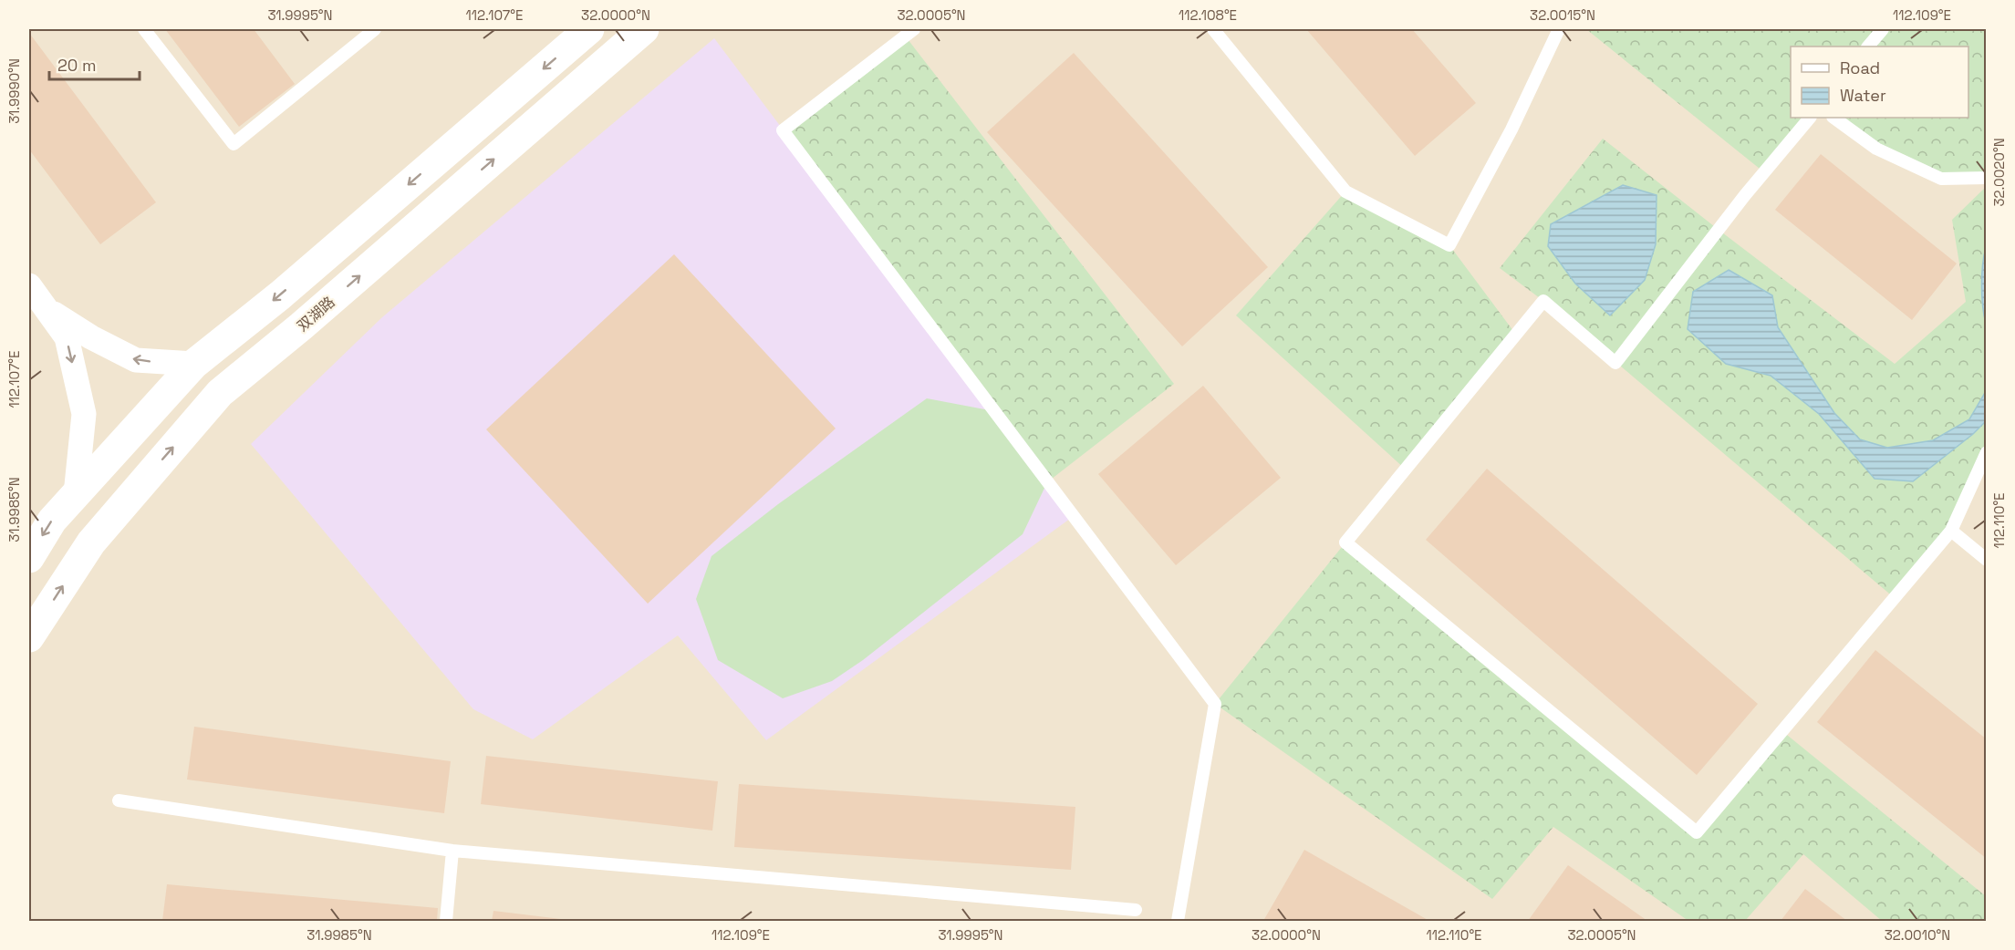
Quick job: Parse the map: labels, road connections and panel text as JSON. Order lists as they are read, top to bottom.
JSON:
{
  "streets": {
    "main road": ["双湖路"]
  },
  "legend": ["Road", "Water"],
  "scale_bar": "20 m",
  "coordinates": [
    "31.9995°N",
    "112.107°E",
    "32.0000°N",
    "32.0005°N",
    "112.108°E",
    "32.0015°N",
    "112.109°E",
    "31.9990°N",
    "32.0020°N",
    "31.9985°N",
    "112.110°E",
    "32.0010°N"
  ]
}
